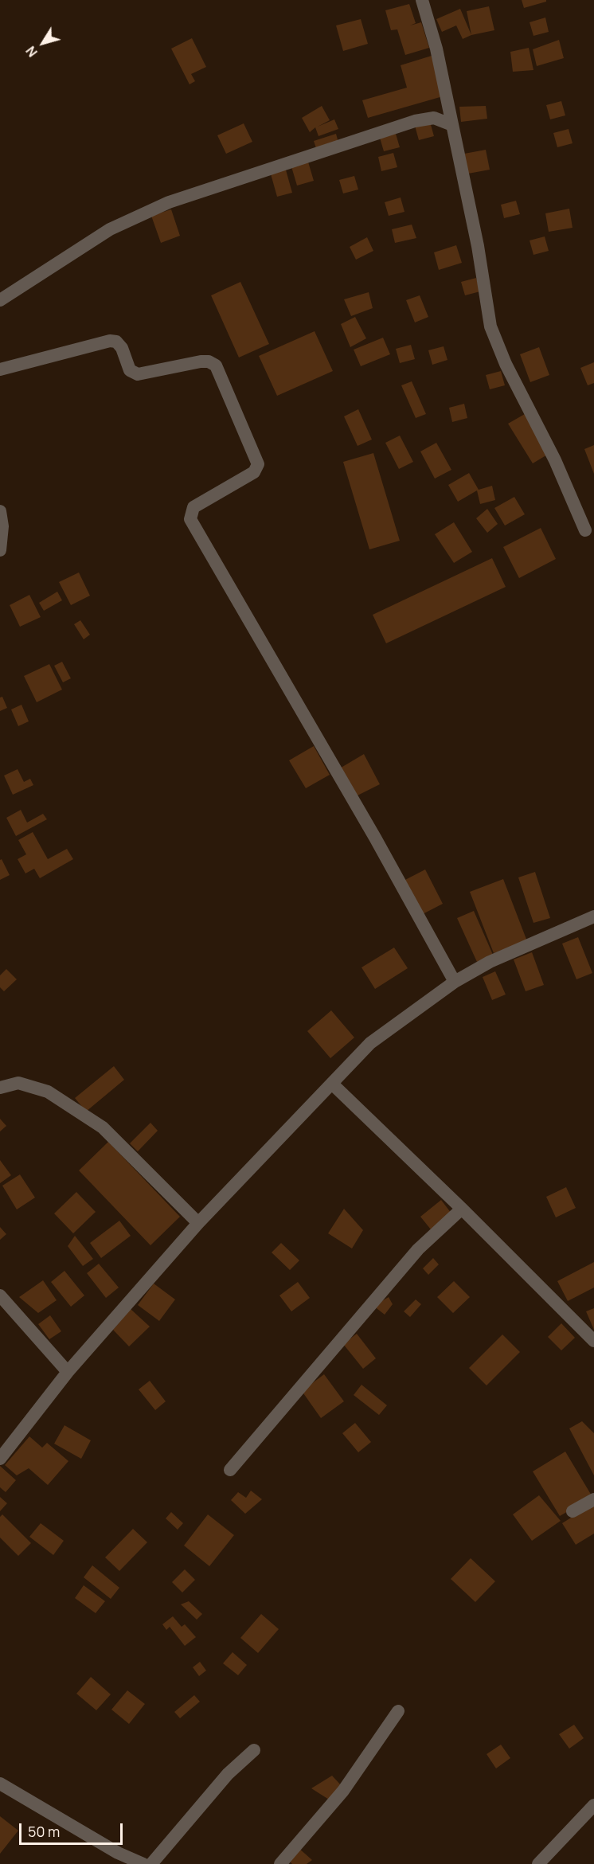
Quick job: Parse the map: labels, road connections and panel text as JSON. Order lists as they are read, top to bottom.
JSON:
{
  "scale_bar": "50 m",
  "north": "bottom left"
}
